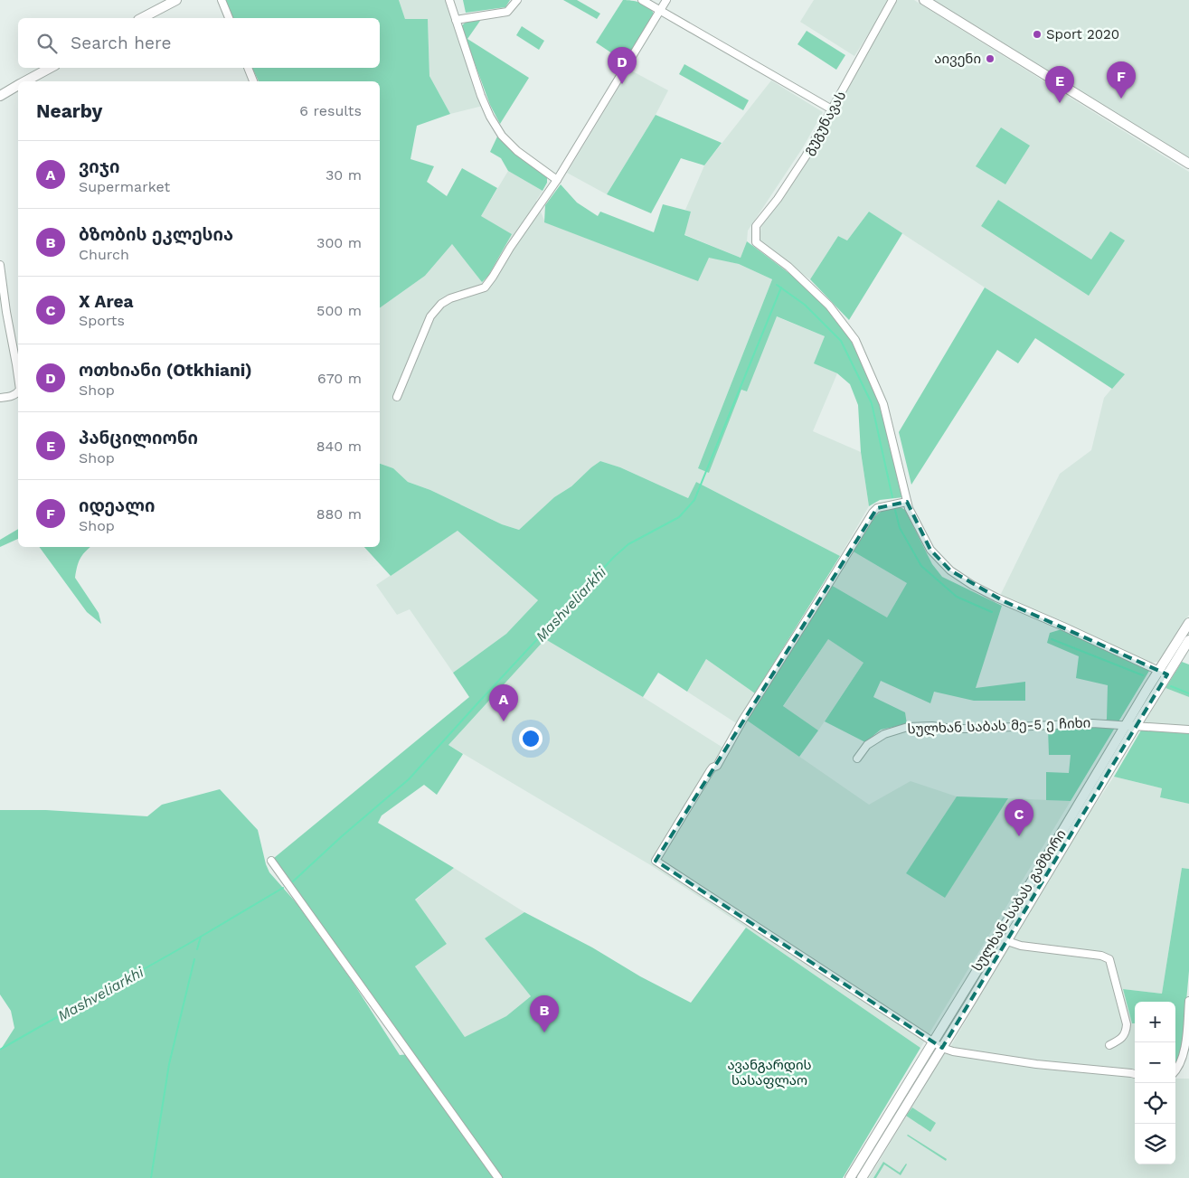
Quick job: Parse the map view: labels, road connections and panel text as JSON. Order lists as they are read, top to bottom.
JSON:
{
  "streets": {
    "main road": ["სულხან-საბას გამზირი"],
    "street": ["გუგუნავას", "სულხან საბას მე-5 ე ჩიხი"]
  },
  "crossings": [
    ["სულხან საბას მე-5 ე ჩიხი", "სულხან-საბას გამზირი"]
  ],
  "water": ["Mashveliarkhi"],
  "parks": ["ავანგარდის სასაფლაო"],
  "places": ["Sport 2020", "აივენი"],
  "page": {
    "search": "Search here",
    "pins": [
      "D",
      "F",
      "E",
      "A",
      "C",
      "B"
    ],
    "heading": ["Nearby", "6 results"],
    "list": [
      {
        "mark": "A",
        "name": "ვიჯი",
        "note": "Supermarket",
        "value": "30 m"
      },
      {
        "mark": "B",
        "name": "ბზობის ეკლესია",
        "note": "Church",
        "value": "300 m"
      },
      {
        "mark": "C",
        "name": "X Area",
        "note": "Sports",
        "value": "500 m"
      },
      {
        "mark": "D",
        "name": "ოთხიანი (Otkhiani)",
        "note": "Shop",
        "value": "670 m"
      },
      {
        "mark": "E",
        "name": "პანცილიონი",
        "note": "Shop",
        "value": "840 m"
      },
      {
        "mark": "F",
        "name": "იდეალი",
        "note": "Shop",
        "value": "880 m"
      }
    ],
    "map_buttons": ["+", "−"]
  }
}
